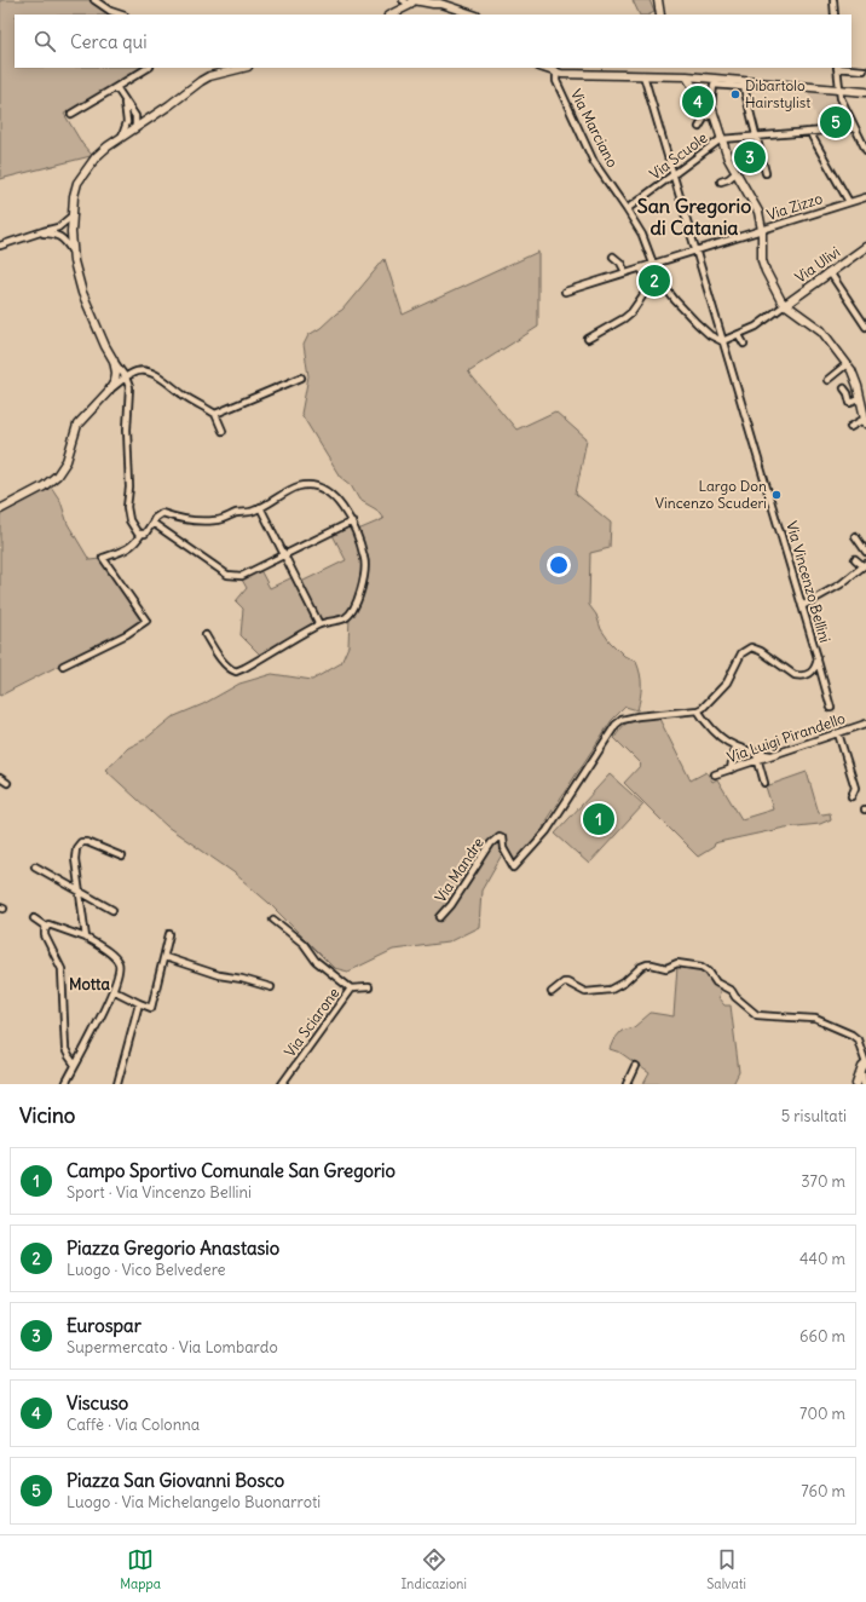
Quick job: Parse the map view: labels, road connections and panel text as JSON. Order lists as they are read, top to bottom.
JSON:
{
  "streets": {
    "street": [
      "Via Marciano",
      "Via Scuole",
      "Via Zizzo",
      "Via Ulivi",
      "Via Vincenzo Bellini",
      "Via Luigi Pirandello",
      "Via Mandre",
      "Via Sciarone"
    ]
  },
  "crossings": [
    ["Via Marciano", "Via Scuole"],
    ["Via Marciano", "Via Zizzo"],
    ["Via Marciano", "Via Vincenzo Bellini"],
    ["Via Scuole", "Via Vincenzo Bellini"],
    ["Via Zizzo", "Via Vincenzo Bellini"],
    ["Via Vincenzo Bellini", "Via Mandre"]
  ],
  "districts": ["San Gregorio di Catania", "Motta"],
  "places": ["Dibartolo Hairstylist", "Largo Don Vincenzo Scuderi"],
  "page": {
    "search": "Cerca qui",
    "pins": [
      "4",
      "5",
      "3",
      "2",
      "1"
    ],
    "heading": ["Vicino", "5 risultati"],
    "list": [
      {
        "mark": "1",
        "name": "Campo Sportivo Comunale San Gregorio",
        "note": "Sport · Via Vincenzo Bellini",
        "value": "370 m"
      },
      {
        "mark": "2",
        "name": "Piazza Gregorio Anastasio",
        "note": "Luogo · Vico Belvedere",
        "value": "440 m"
      },
      {
        "mark": "3",
        "name": "Eurospar",
        "note": "Supermercato · Via Lombardo",
        "value": "660 m"
      },
      {
        "mark": "4",
        "name": "Viscuso",
        "note": "Caffè · Via Colonna",
        "value": "700 m"
      },
      {
        "mark": "5",
        "name": "Piazza San Giovanni Bosco",
        "note": "Luogo · Via Michelangelo Buonarroti",
        "value": "760 m"
      }
    ],
    "nav": ["Mappa", "Indicazioni", "Salvati"]
  }
}
